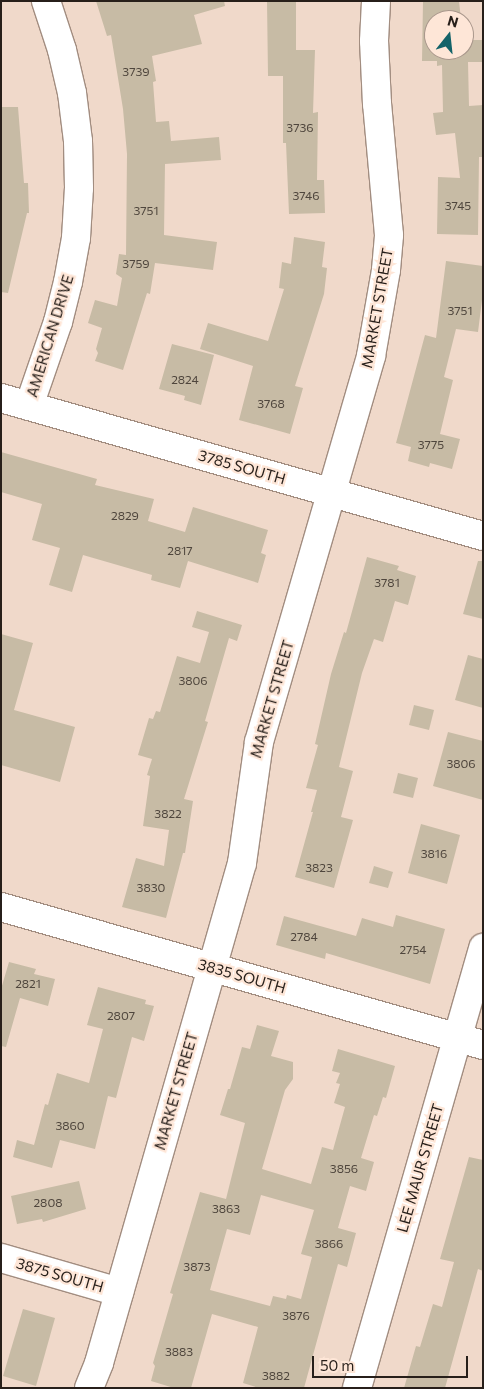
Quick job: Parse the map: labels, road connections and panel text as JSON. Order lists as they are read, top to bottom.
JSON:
{
  "streets": {
    "street": [
      "MARKET STREET",
      "AMERICAN DRIVE",
      "3785 SOUTH",
      "3835 SOUTH",
      "LEE MAUR STREET",
      "3875 SOUTH"
    ]
  },
  "crossings": [
    ["MARKET STREET", "3785 SOUTH"],
    ["MARKET STREET", "3835 SOUTH"],
    ["MARKET STREET", "3875 SOUTH"],
    ["AMERICAN DRIVE", "3785 SOUTH"],
    ["3835 SOUTH", "LEE MAUR STREET"]
  ],
  "house_numbers": [
    "3739",
    "3736",
    "3746",
    "3745",
    "3751",
    "3759",
    "3751",
    "2824",
    "3768",
    "3775",
    "2829",
    "2817",
    "3781",
    "3806",
    "3806",
    "3822",
    "3816",
    "3823",
    "3830",
    "2784",
    "2754",
    "2821",
    "2807",
    "3860",
    "3856",
    "2808",
    "3863",
    "3866",
    "3873",
    "3876",
    "3883",
    "3882"
  ],
  "scale_bar": "50 m",
  "north": "top"
}
